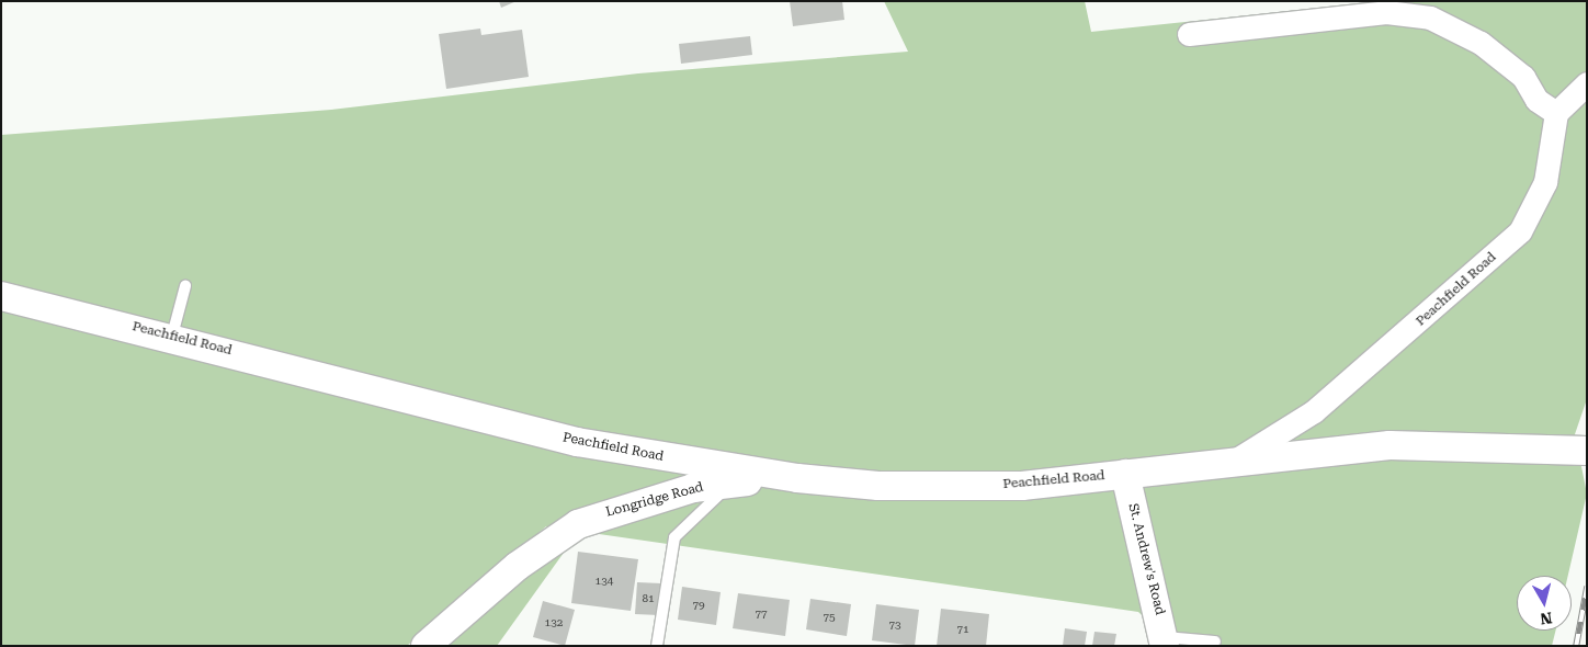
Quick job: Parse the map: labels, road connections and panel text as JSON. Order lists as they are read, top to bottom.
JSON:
{
  "streets": {
    "street": ["Peachfield Road", "Longridge Road", "St. Andrew's Road"]
  },
  "crossings": [
    ["Peachfield Road", "Longridge Road"],
    ["Peachfield Road", "St. Andrew's Road"]
  ],
  "house_numbers": [
    "134",
    "81",
    "79",
    "77",
    "75",
    "132",
    "73",
    "71"
  ],
  "north": "bottom"
}
